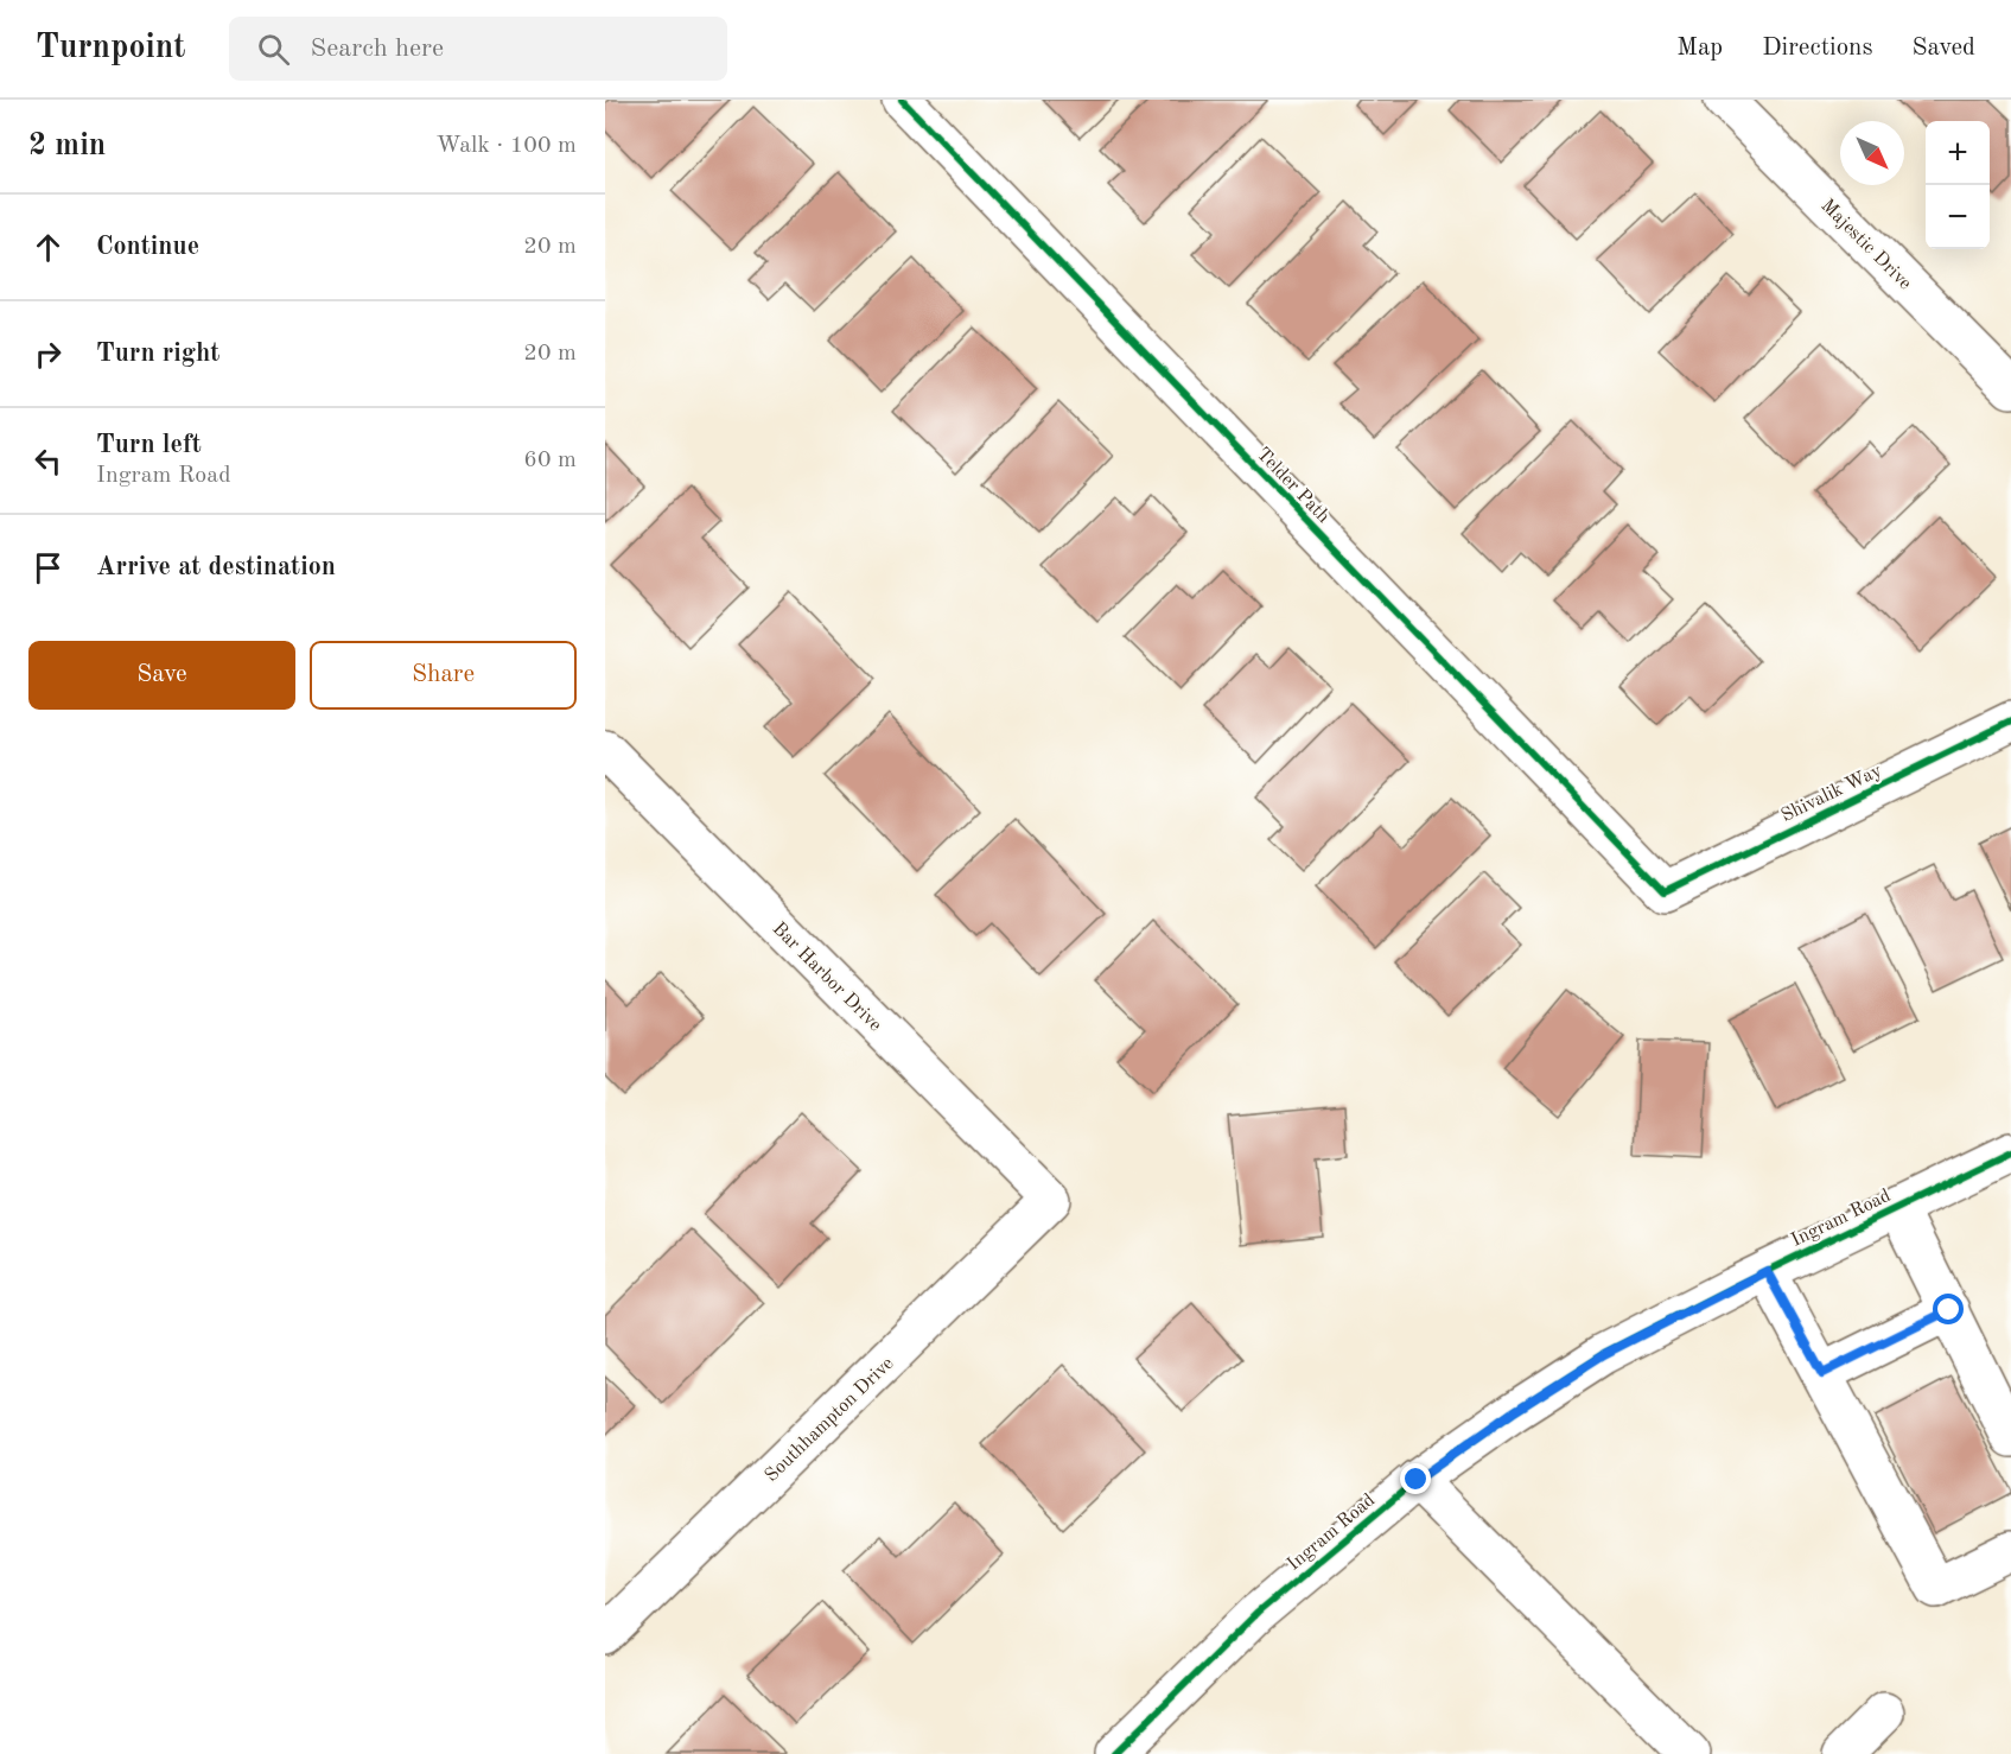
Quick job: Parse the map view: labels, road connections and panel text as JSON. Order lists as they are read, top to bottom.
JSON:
{
  "streets": {
    "street": [
      "Majestic Drive",
      "Telder Path",
      "Shivalik Way",
      "Bar Harbor Drive",
      "Ingram Road",
      "Southhampton Drive"
    ]
  },
  "crossings": [
    ["Telder Path", "Shivalik Way"],
    ["Bar Harbor Drive", "Southhampton Drive"]
  ],
  "north": "bottom right",
  "page": {
    "header": "Turnpoint",
    "search": "Search here",
    "nav": ["Map", "Directions", "Saved"],
    "heading": ["2 min", "Walk · 100 m"],
    "map_buttons": ["+", "−"],
    "list": [
      ["Continue", "20 m"],
      ["Turn right", "20 m"],
      ["Turn left", "Ingram Road", "60 m"],
      "Arrive at destination"
    ],
    "buttons": ["Save", "Share"]
  }
}
